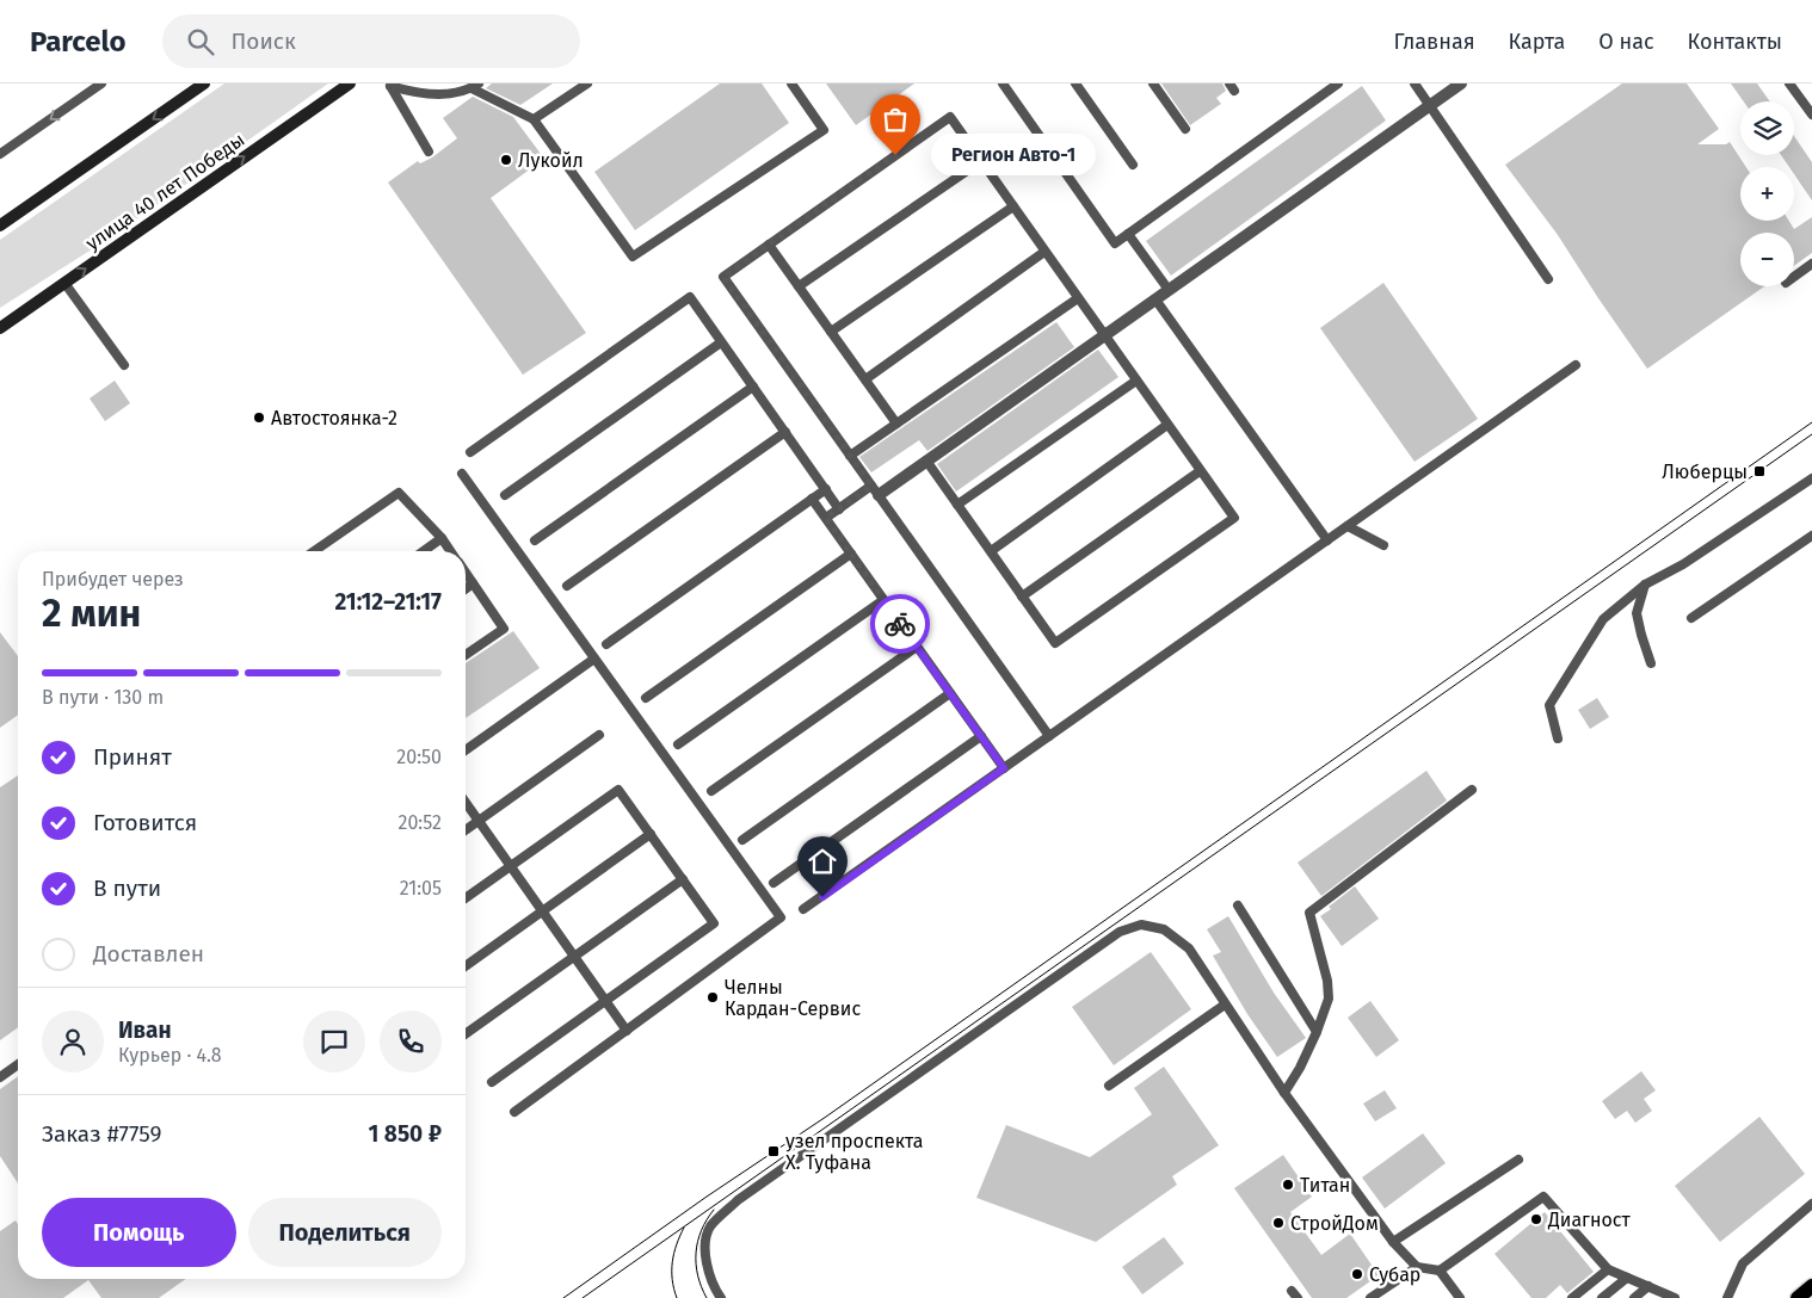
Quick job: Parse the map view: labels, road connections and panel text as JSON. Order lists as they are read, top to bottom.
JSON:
{
  "streets": {
    "street": ["улица 40 лет Победы"]
  },
  "places": {
    "other": [
      "Регион Авто-1",
      "Лукойл",
      "Автостоянка-2",
      "Челны Кардан-Сервис",
      "Титан",
      "Диагност",
      "СтройДом",
      "Субар"
    ],
    "transit": ["Люберцы", "узел проспекта Х. Туфана"]
  },
  "page": {
    "header": "Parcelo",
    "search": "Поиск",
    "nav": [
      "Главная",
      "Карта",
      "О нас",
      "Контакты"
    ],
    "map_buttons": ["+", "−"],
    "bubble": "Регион Авто-1",
    "heading": ["2 мин", "Прибудет через", "21:12–21:17"],
    "panel": [
      "Иван",
      "Курьер · 4.8",
      "Заказ #7759",
      "1 850 ₽"
    ],
    "bar": "В пути · 130 m",
    "list": [
      ["Принят", "20:50"],
      ["Готовится", "20:52"],
      ["В пути", "21:05"],
      "Доставлен"
    ],
    "buttons": ["Помощь", "Поделиться"]
  }
}
